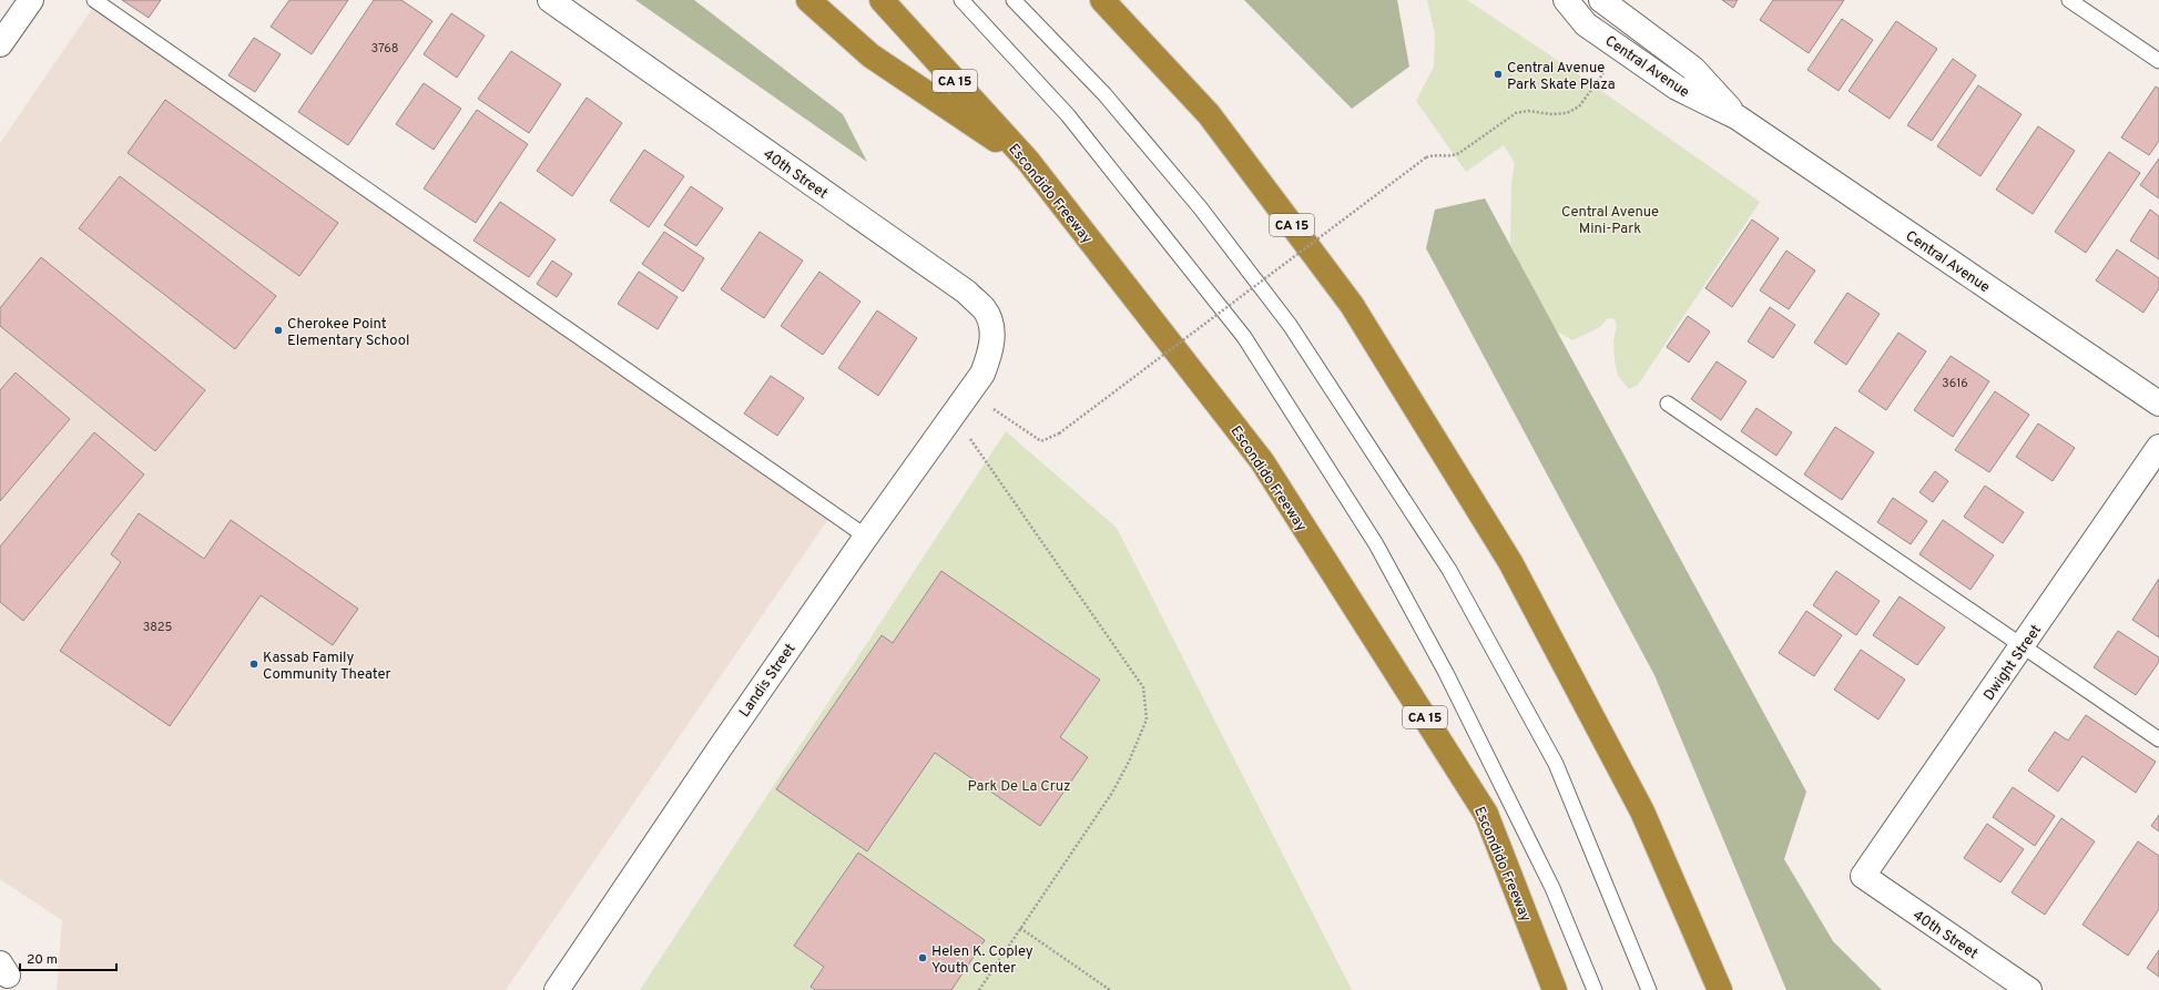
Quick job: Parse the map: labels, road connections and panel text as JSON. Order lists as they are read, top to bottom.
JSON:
{
  "streets": {
    "highway": ["CA 15", "Escondido Freeway"],
    "street": [
      "Central Avenue",
      "40th Street",
      "Dwight Street",
      "Landis Street"
    ]
  },
  "crossings": [
    ["40th Street", "Dwight Street"],
    ["40th Street", "Landis Street"]
  ],
  "parks": ["Central Avenue Mini-Park", "Park De La Cruz"],
  "places": [
    "Central Avenue Park Skate Plaza",
    "Cherokee Point Elementary School",
    "Kassab Family Community Theater",
    "Helen K. Copley Youth Center"
  ],
  "house_numbers": ["3768", "3616", "3825"],
  "scale_bar": "20 m"
}
